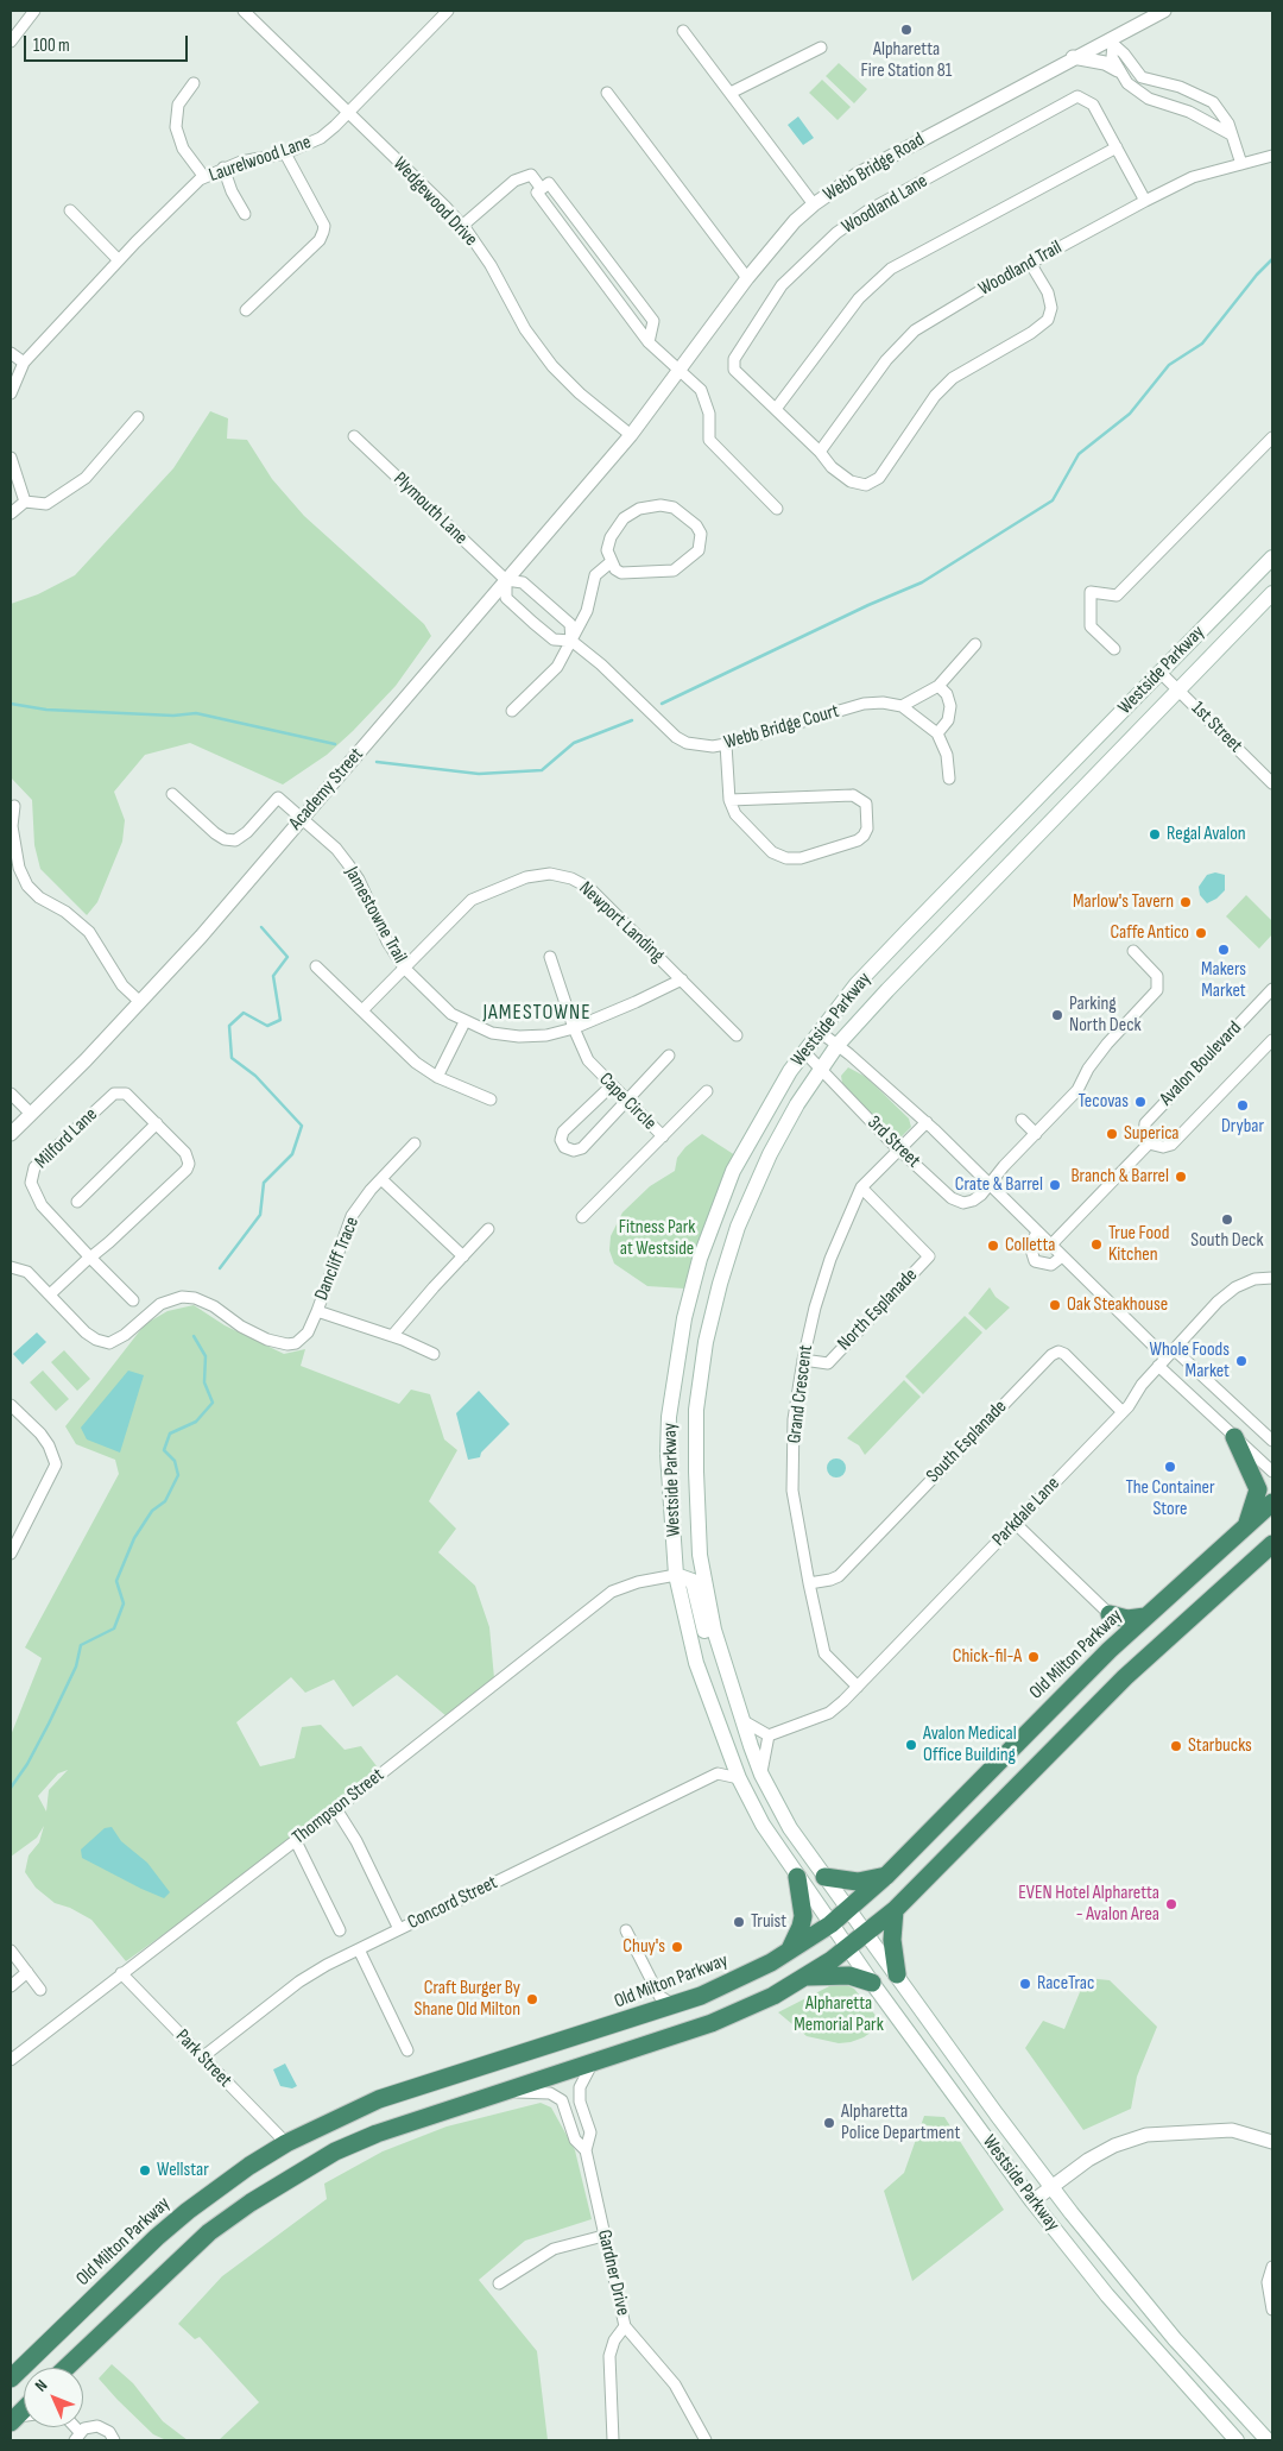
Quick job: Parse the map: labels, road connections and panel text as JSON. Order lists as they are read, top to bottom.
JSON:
{
  "streets": {
    "highway": ["Old Milton Parkway"],
    "main road": ["Westside Parkway"],
    "street": [
      "Laurelwood Lane",
      "Webb Bridge Road",
      "Wedgewood Drive",
      "Woodland Lane",
      "Woodland Trail",
      "Plymouth Lane",
      "Webb Bridge Court",
      "1st Street",
      "Academy Street",
      "Jamestowne Trail",
      "Newport Landing",
      "Avalon Boulevard",
      "Cape Circle",
      "Milford Lane",
      "3rd Street",
      "Dancliff Trace",
      "North Esplanade",
      "Grand Crescent",
      "South Esplanade",
      "Parkdale Lane",
      "Thompson Street",
      "Concord Street",
      "Park Street",
      "Gardner Drive"
    ]
  },
  "crossings": [
    ["Laurelwood Lane", "Wedgewood Drive"],
    ["Webb Bridge Road", "Wedgewood Drive"],
    ["Webb Bridge Road", "Academy Street"],
    ["Wedgewood Drive", "Academy Street"],
    ["Woodland Lane", "Woodland Trail"],
    ["Plymouth Lane", "Webb Bridge Court"],
    ["Plymouth Lane", "Academy Street"],
    ["Westside Parkway", "1st Street"],
    ["Westside Parkway", "3rd Street"],
    ["Westside Parkway", "Old Milton Parkway"],
    ["Westside Parkway", "Thompson Street"],
    ["Webb Bridge Court", "Academy Street"],
    ["Academy Street", "Jamestowne Trail"],
    ["Jamestowne Trail", "Newport Landing"],
    ["Jamestowne Trail", "Cape Circle"],
    ["Milford Lane", "Dancliff Trace"],
    ["3rd Street", "Grand Crescent"],
    ["3rd Street", "Parkdale Lane"],
    ["North Esplanade", "Grand Crescent"],
    ["Grand Crescent", "South Esplanade"],
    ["Grand Crescent", "Parkdale Lane"],
    ["South Esplanade", "Parkdale Lane"],
    ["Old Milton Parkway", "Park Street"],
    ["Thompson Street", "Park Street"],
    ["Concord Street", "Park Street"]
  ],
  "districts": ["JAMESTOWNE"],
  "parks": ["Fitness Park at Westside", "Alpharetta Memorial Park"],
  "places": [
    "Alpharetta Fire Station 81",
    "Regal Avalon",
    "Marlow's Tavern",
    "Caffe Antico",
    "Makers Market",
    "Parking North Deck",
    "Tecovas",
    "Drybar",
    "Superica",
    "Branch & Barrel",
    "Crate & Barrel",
    "South Deck",
    "True Food Kitchen",
    "Colletta",
    "Oak Steakhouse",
    "Whole Foods Market",
    "The Container Store",
    "Chick-fil-A",
    "Avalon Medical Office Building",
    "Starbucks",
    "EVEN Hotel Alpharetta - Avalon Area",
    "Truist",
    "Chuy's",
    "RaceTrac",
    "Craft Burger By Shane Old Milton",
    "Alpharetta Police Department",
    "Wellstar"
  ],
  "scale_bar": "100 m",
  "north": "top left"
}
